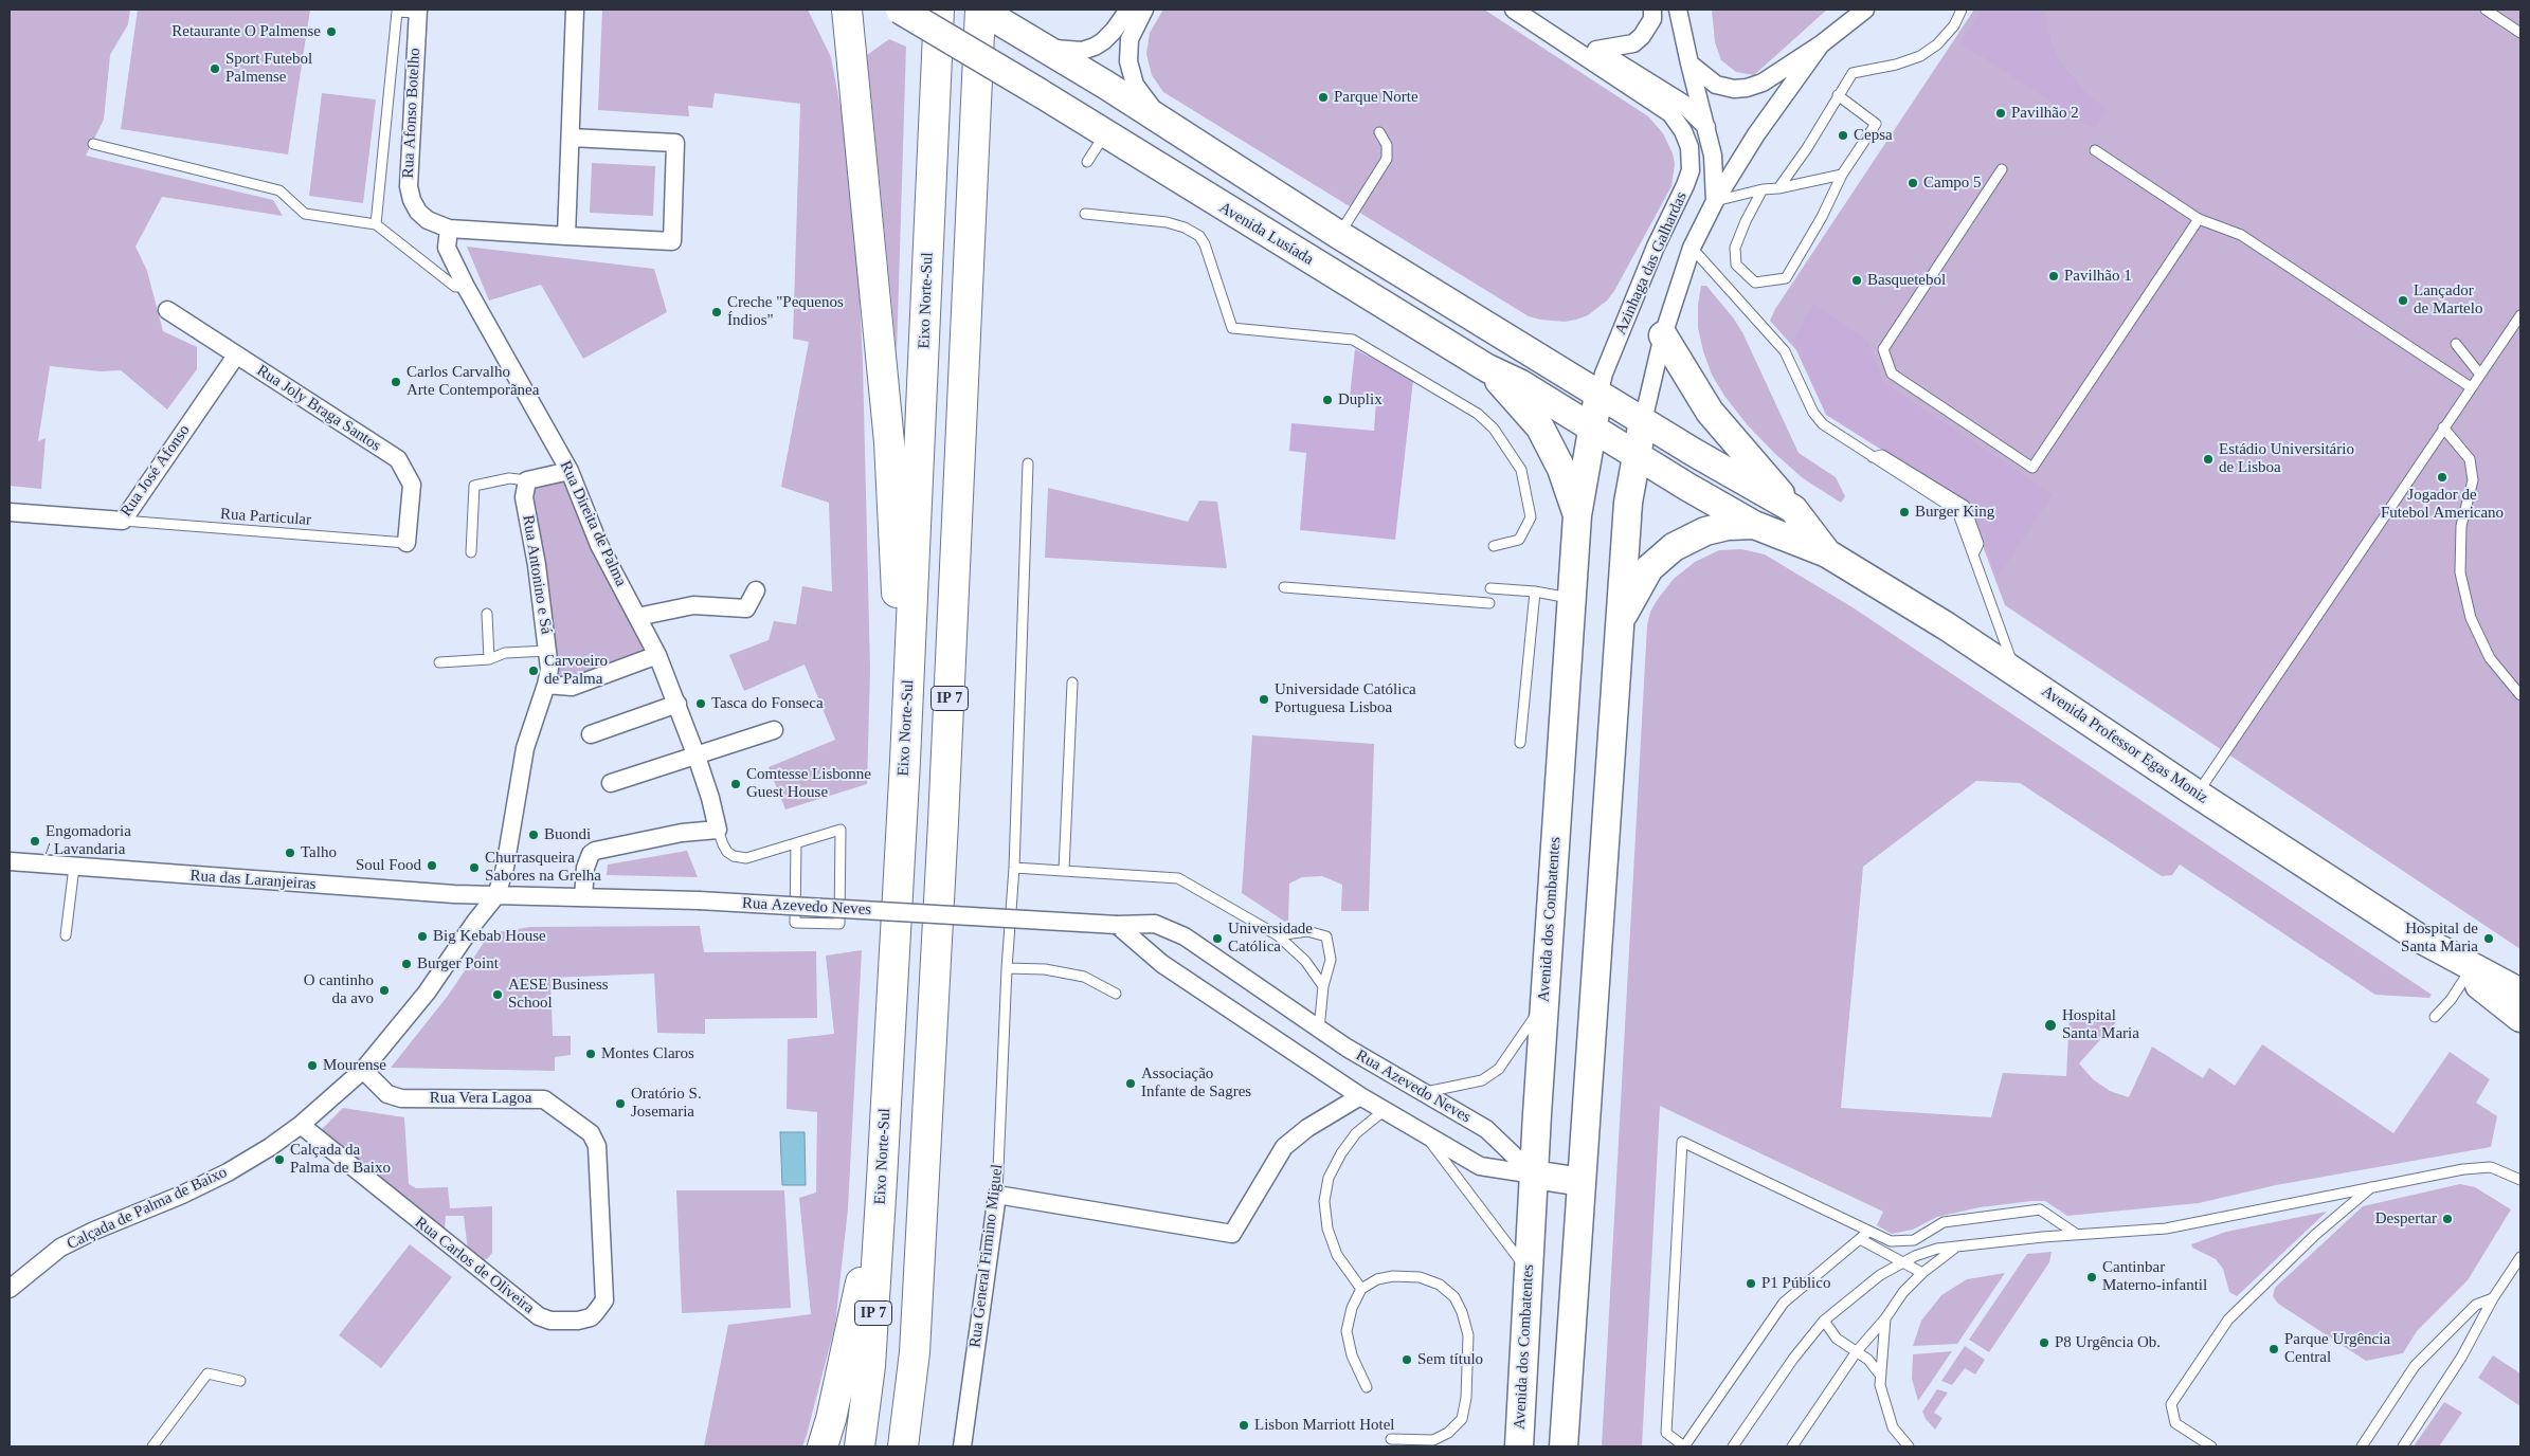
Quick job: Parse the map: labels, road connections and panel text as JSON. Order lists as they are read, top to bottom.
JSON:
{
  "streets": {
    "highway": ["Eixo Norte-Sul", "IP 7"],
    "main road": ["Avenida Lusíada", "Avenida Professor Egas Moniz", "Avenida dos Combatentes"],
    "street": [
      "Rua Afonso Botelho",
      "Azinhaga das Galhardas",
      "Rua Joly Braga Santos",
      "Rua José Afonso",
      "Rua Direita de Palma",
      "Rua Antonino e Sá",
      "Rua das Laranjeiras",
      "Rua Azevedo Neves",
      "Rua Vera Lagoa",
      "Calçada de Palma de Baixo",
      "Rua General Firmino Miguel",
      "Rua Carlos de Oliveira"
    ],
    "lane": ["Rua Particular"]
  },
  "crossings": [
    ["Rua Afonso Botelho", "Rua Direita de Palma"],
    ["Avenida Lusíada", "Avenida Professor Egas Moniz"],
    ["Avenida Lusíada", "Avenida dos Combatentes"],
    ["Azinhaga das Galhardas", "Avenida Professor Egas Moniz"],
    ["Azinhaga das Galhardas", "Avenida dos Combatentes"],
    ["Rua Joly Braga Santos", "Rua José Afonso"],
    ["Rua Joly Braga Santos", "Rua Particular"],
    ["Rua José Afonso", "Rua Particular"],
    ["Rua Antonino e Sá", "Rua das Laranjeiras"],
    ["Rua Antonino e Sá", "Rua Azevedo Neves"],
    ["Rua Antonino e Sá", "Calçada de Palma de Baixo"],
    ["Rua das Laranjeiras", "Rua Azevedo Neves"],
    ["Rua das Laranjeiras", "Calçada de Palma de Baixo"],
    ["Rua Azevedo Neves", "Avenida dos Combatentes"],
    ["Rua Azevedo Neves", "Calçada de Palma de Baixo"],
    ["Rua Vera Lagoa", "Calçada de Palma de Baixo"],
    ["Rua Vera Lagoa", "Rua Carlos de Oliveira"],
    ["Calçada de Palma de Baixo", "Rua Carlos de Oliveira"]
  ],
  "places": [
    "Retaurante O Palmense",
    "Sport Futebol Palmense",
    "Parque Norte",
    "Pavilhão 2",
    "Cepsa",
    "Campo 5",
    "Pavilhão 1",
    "Basquetebol",
    "Lançador de Martelo",
    "Creche \"Pequenos Índios\"",
    "Carlos Carvalho Arte Contemporãnea",
    "Duplix",
    "Estádio Universitário de Lisboa",
    "Jogador de Futebol Americano",
    "Burger King",
    "Carvoeiro de Palma",
    "Universidade Católica Portuguesa Lisboa",
    "Tasca do Fonseca",
    "Comtesse Lisbonne Guest House",
    "Buondi",
    "Engomadoria / Lavandaria",
    "Talho",
    "Soul Food",
    "Churrasqueira Sabores na Grelha",
    "Big Kebab House",
    "Universidade Católica",
    "Hospital de Santa Maria",
    "Burger Point",
    "O cantinho da avo",
    "AESE Business School",
    "Hospital Santa Maria",
    "Montes Claros",
    "Mourense",
    "Associação Infante de Sagres",
    "Oratório S. Josemaria",
    "Calçada da Palma de Baixo",
    "Despertar",
    "Cantinbar Materno-infantil",
    "P1 Público",
    "P8 Urgência Ob.",
    "Parque Urgência Central",
    "Sem título",
    "Lisbon Marriott Hotel"
  ]
}
